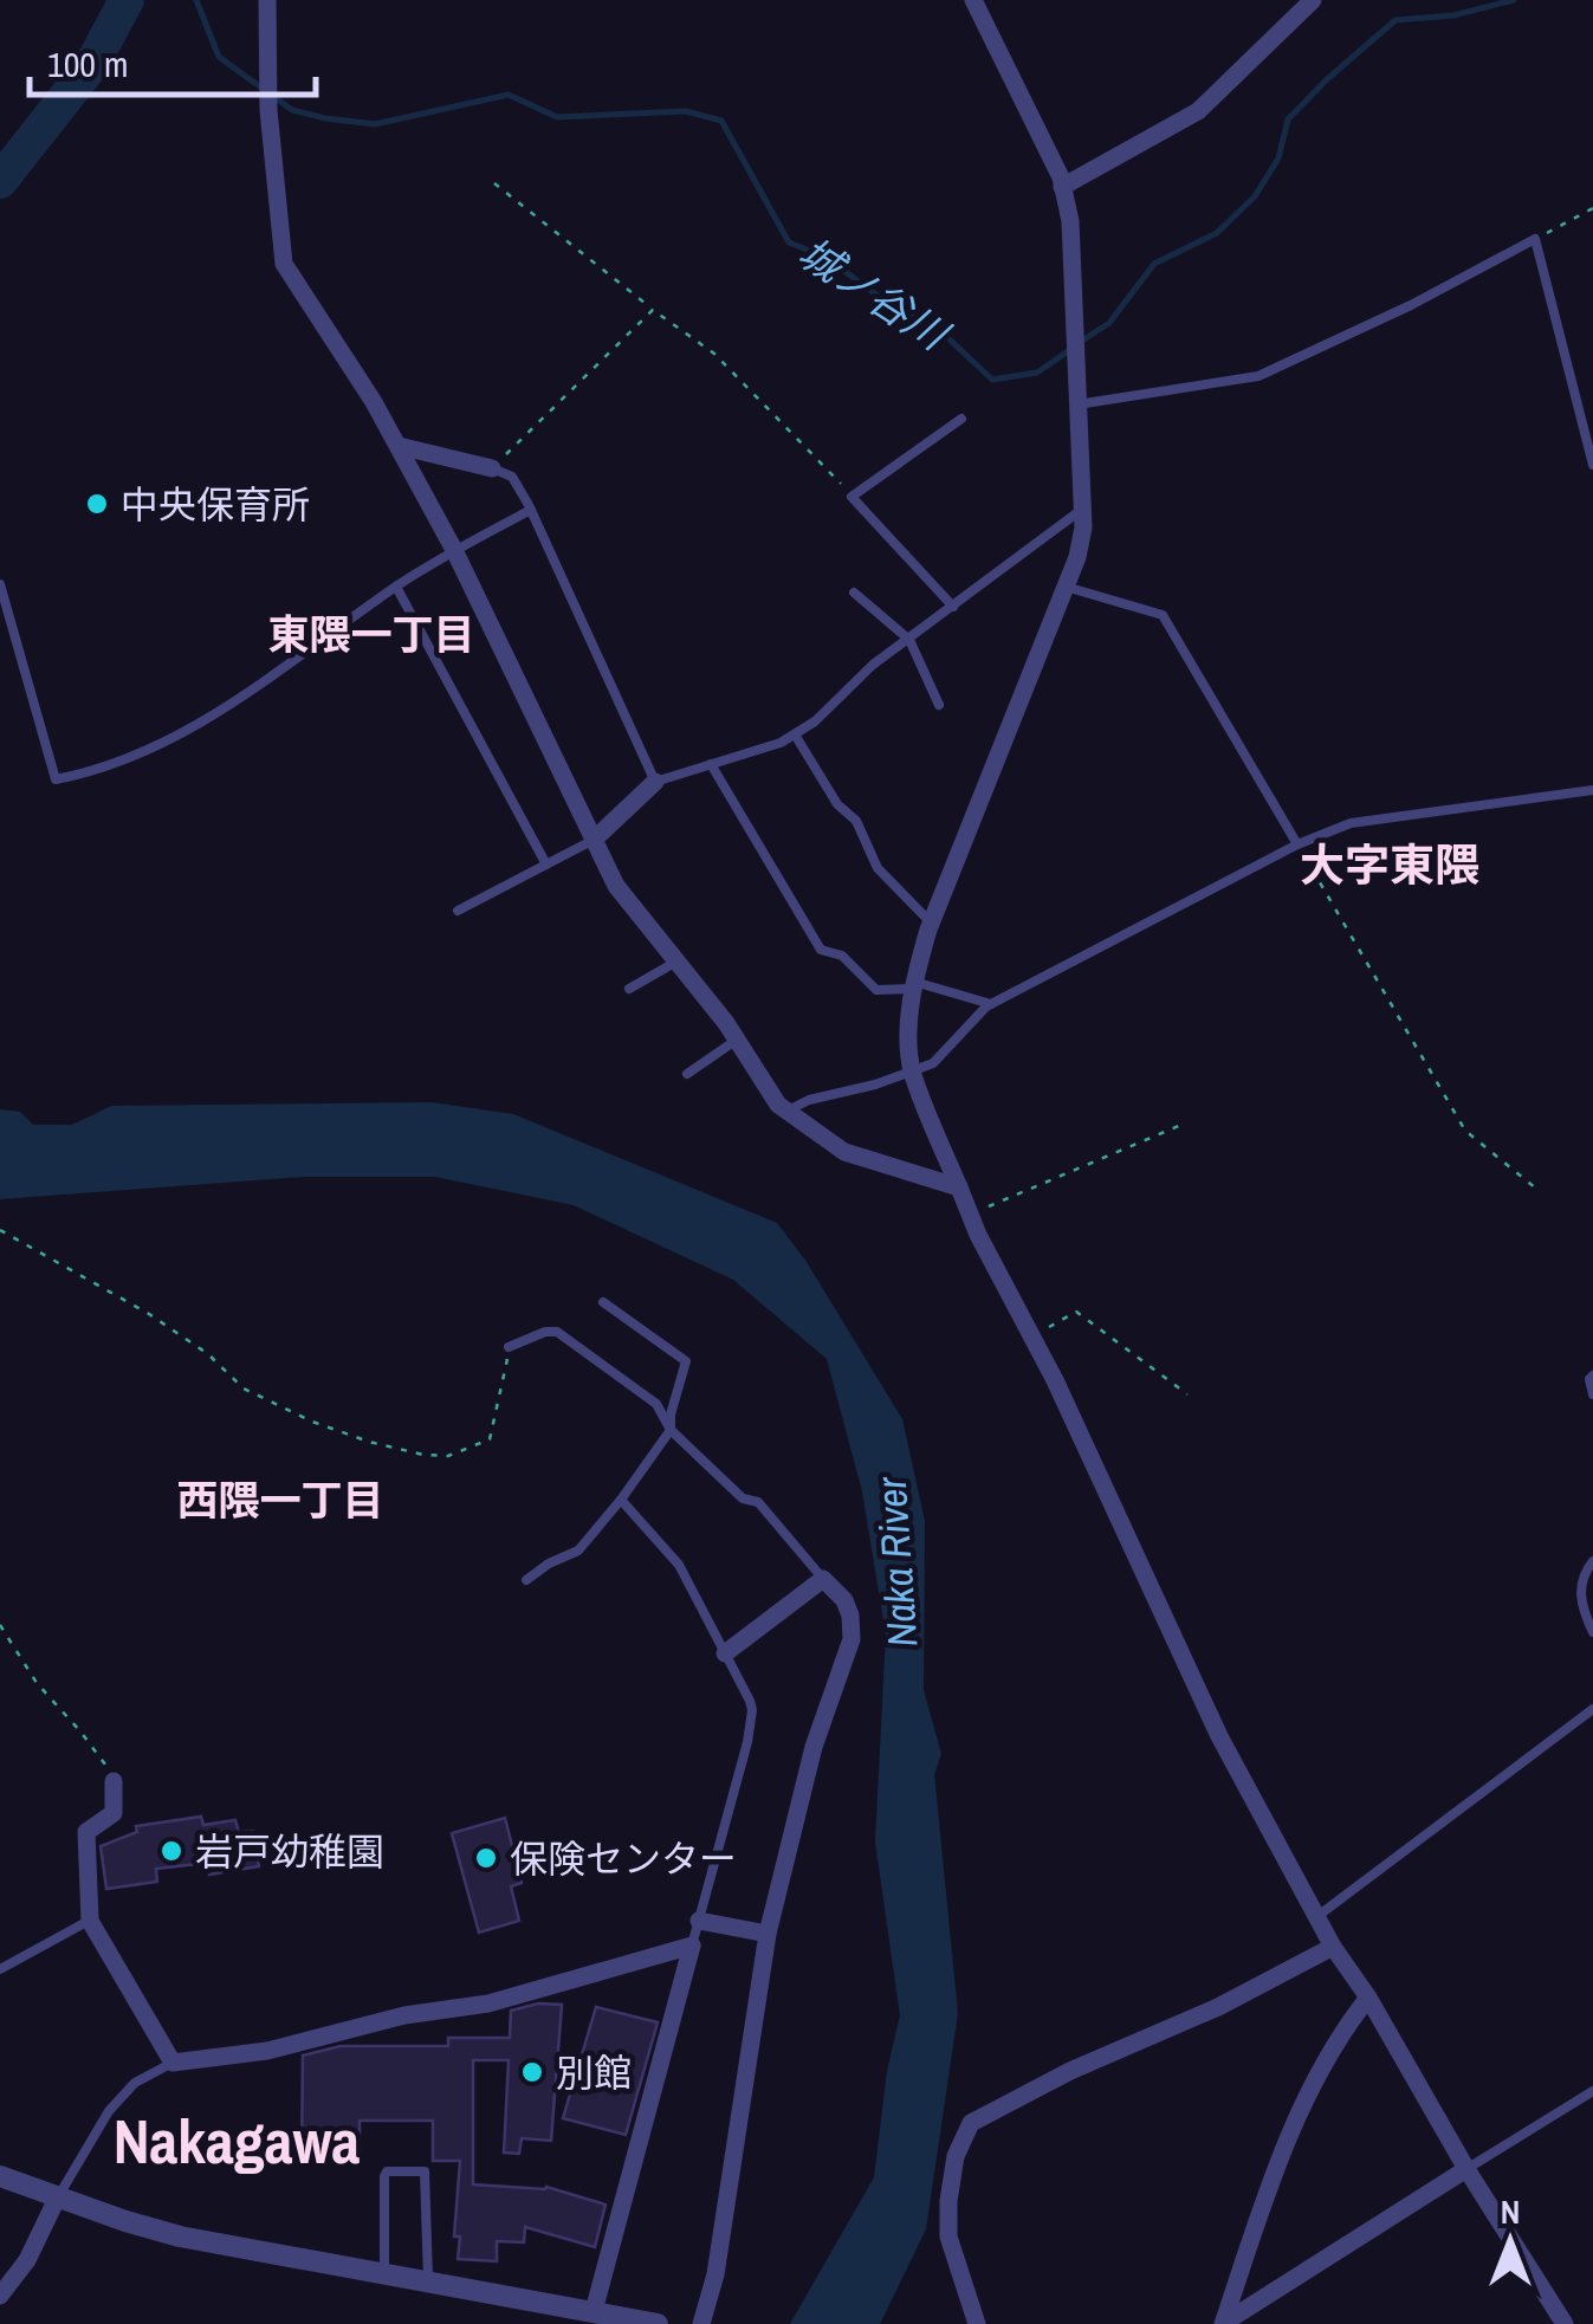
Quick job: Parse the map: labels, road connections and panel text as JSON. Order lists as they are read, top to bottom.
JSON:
{
  "districts": [
    "東隈一丁目",
    "大字東隈",
    "西隈一丁目",
    "Nakagawa"
  ],
  "water": ["城ノ谷川", "Naka River"],
  "places": [
    "中央保育所",
    "岩戸幼稚園",
    "保険センター",
    "別館"
  ],
  "scale_bar": "100 m",
  "north": "top"
}
